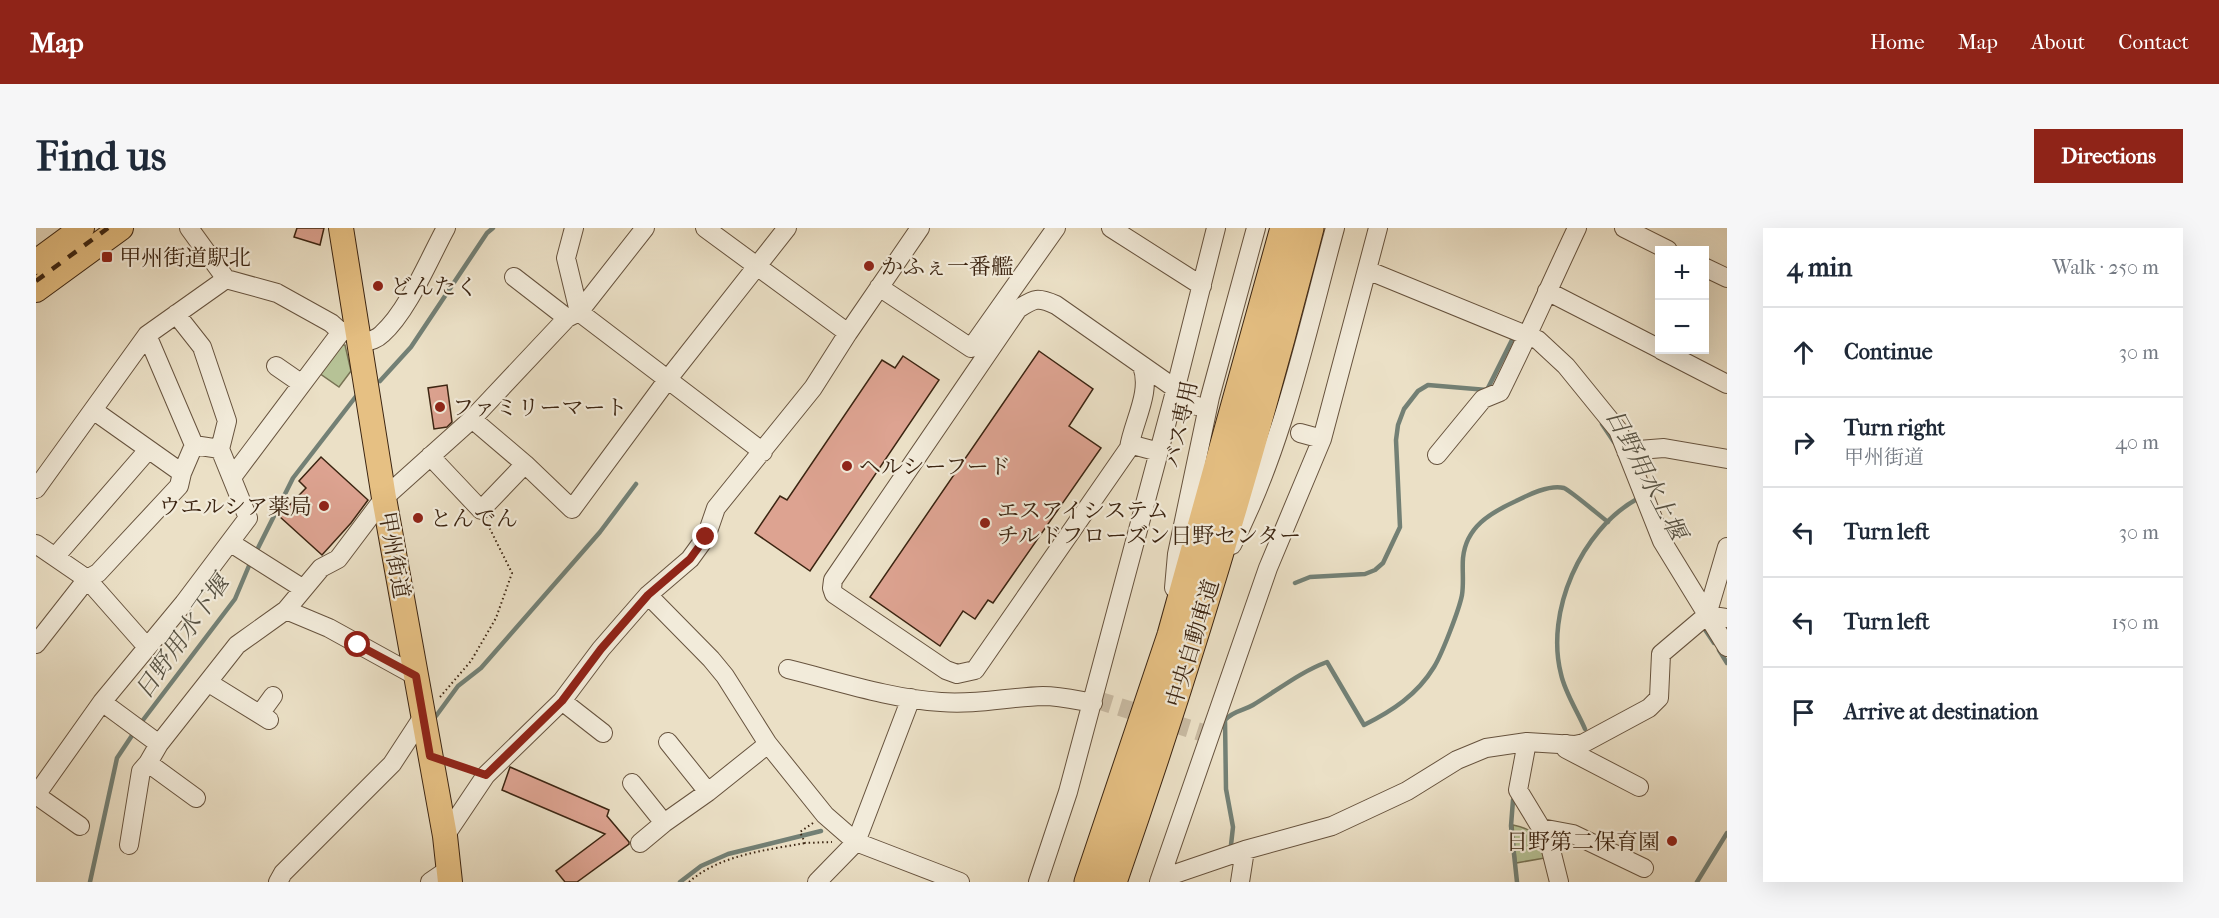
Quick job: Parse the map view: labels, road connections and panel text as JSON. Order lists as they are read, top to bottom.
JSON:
{
  "streets": {
    "highway": ["中央自動車道"],
    "main road": ["甲州街道"],
    "street": ["バス専用"]
  },
  "crossings": [
    ["バス専用", "中央自動車道"]
  ],
  "water": ["日野用水上堰", "日野用水下堰"],
  "places": {
    "transit": ["甲州街道駅北"],
    "other": [
      "かふぇ一番艦",
      "どんたく",
      "ファミリーマート",
      "ヘルシーフード",
      "ウエルシア薬局",
      "とんでん",
      "エスアイシステム チルドフローズン日野センター",
      "日野第二保育園"
    ]
  },
  "page": {
    "header": "Map",
    "nav": [
      "Home",
      "Map",
      "About",
      "Contact"
    ],
    "buttons": "Directions",
    "title": "Find us",
    "heading": ["4 min", "Walk · 250 m"],
    "map_buttons": ["+", "−"],
    "list": [
      ["Continue", "30 m"],
      ["Turn right", "甲州街道", "40 m"],
      ["Turn left", "30 m"],
      ["Turn left", "150 m"],
      "Arrive at destination"
    ]
  }
}
